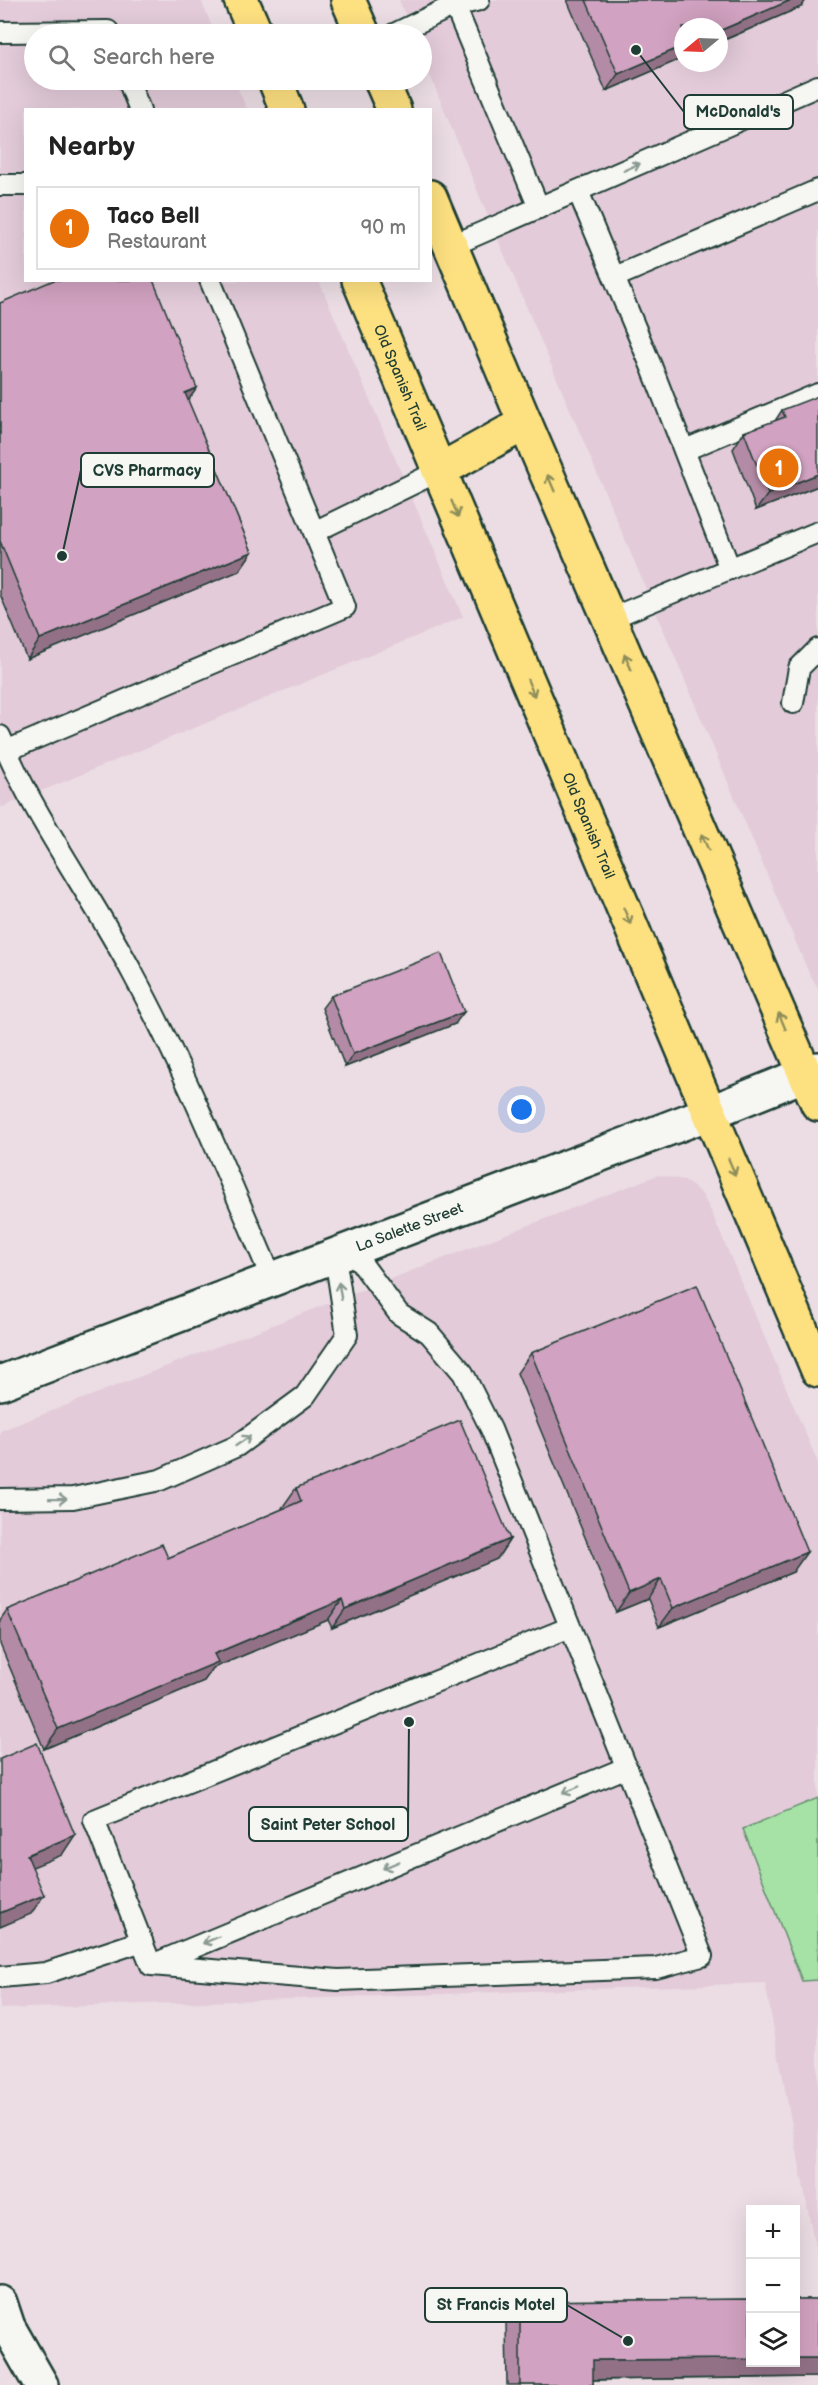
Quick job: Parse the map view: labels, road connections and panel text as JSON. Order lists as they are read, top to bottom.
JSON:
{
  "streets": {
    "main road": ["Old Spanish Trail"],
    "street": ["La Salette Street"]
  },
  "crossings": [
    ["Old Spanish Trail", "La Salette Street"]
  ],
  "places": [
    "McDonald's",
    "CVS Pharmacy",
    "Saint Peter School",
    "St Francis Motel"
  ],
  "north": "left",
  "page": {
    "search": "Search here",
    "heading": "Nearby",
    "list": [
      {
        "mark": "1",
        "name": "Taco Bell",
        "note": "Restaurant",
        "value": "90 m"
      }
    ],
    "pins": "1",
    "map_buttons": ["+", "−"]
  }
}
